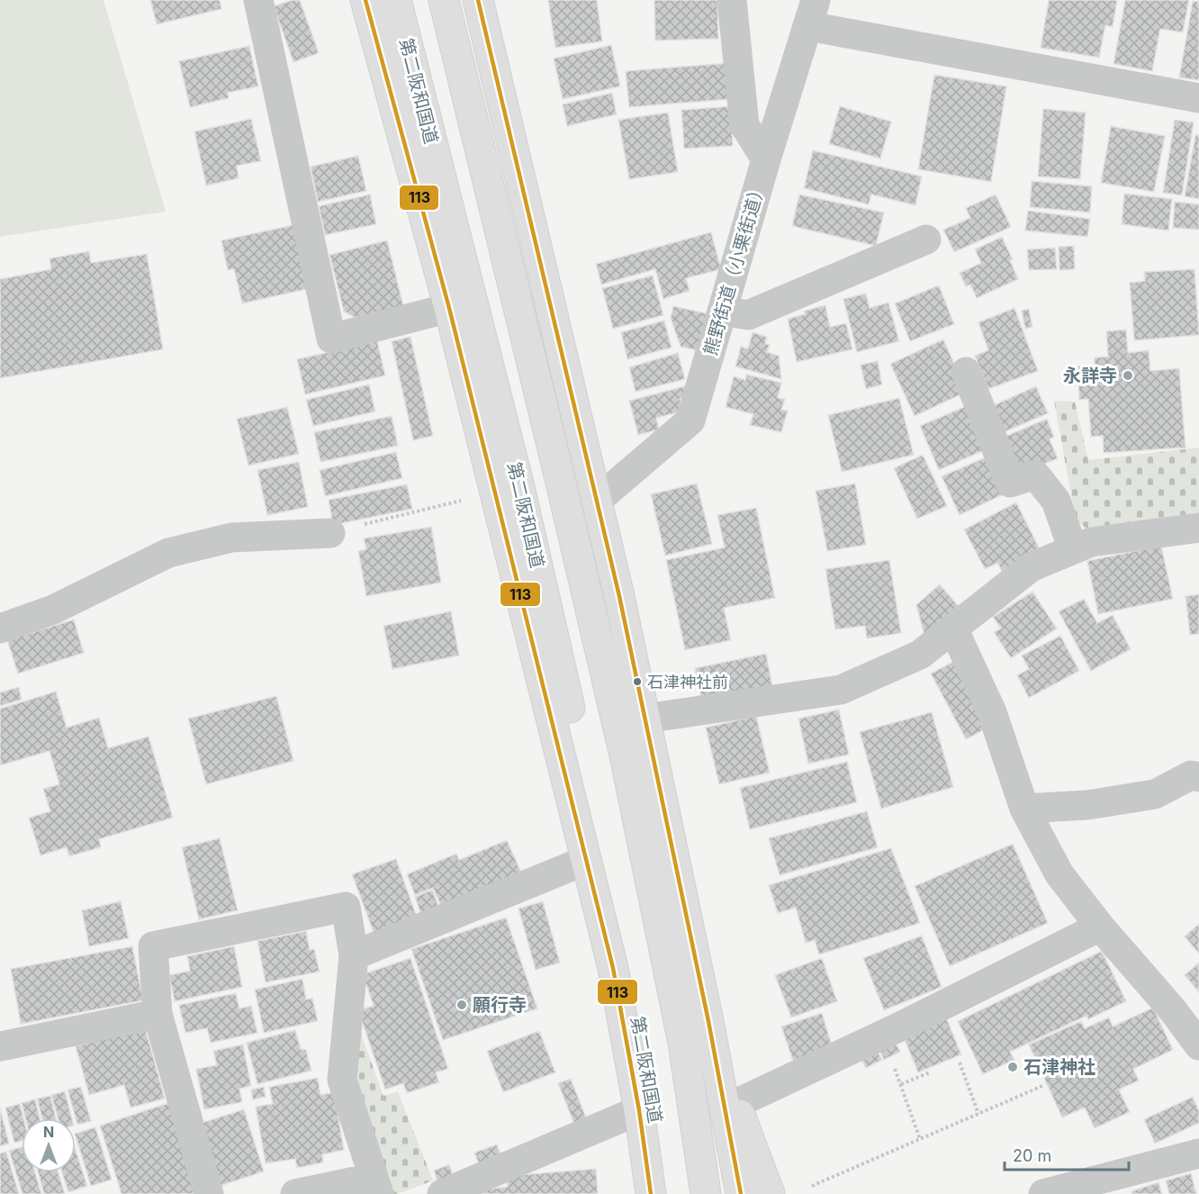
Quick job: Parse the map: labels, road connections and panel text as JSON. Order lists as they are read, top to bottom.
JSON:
{
  "streets": {
    "highway": ["第二阪和国道"],
    "street": ["熊野街道（小栗街道）"]
  },
  "places": [
    "永詳寺",
    "石津神社前",
    "願行寺",
    "石津神社"
  ],
  "lines": ["transit line 113"],
  "scale_bar": "20 m",
  "north": "top"
}
